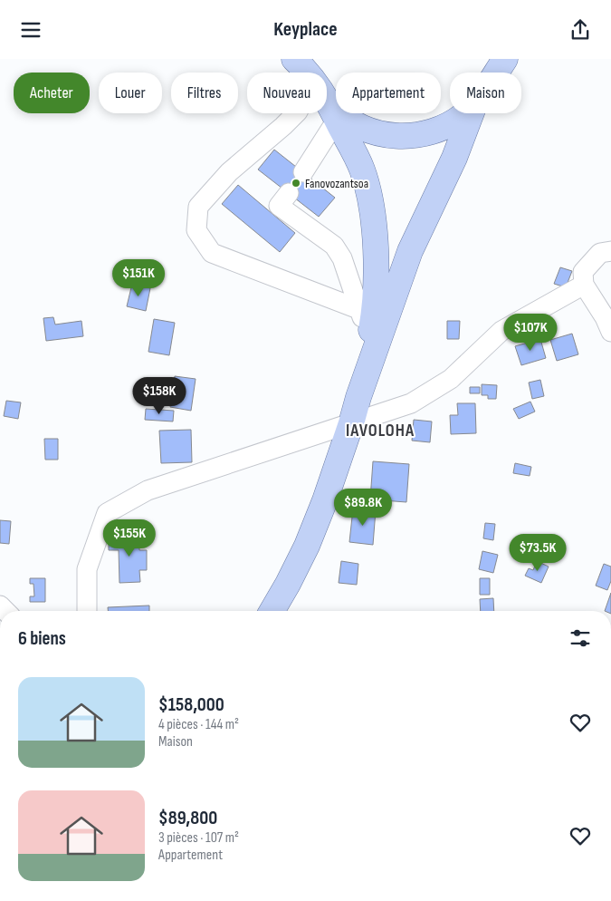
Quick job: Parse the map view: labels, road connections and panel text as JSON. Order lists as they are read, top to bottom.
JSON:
{
  "districts": ["IAVOLOHA"],
  "places": ["Fanovozantsoa"],
  "page": {
    "header": "Keyplace",
    "chip": [
      "Acheter",
      "Louer",
      "Filtres",
      "Nouveau",
      "Appartement",
      "Maison"
    ],
    "price": [
      "$151K",
      "$107K",
      "$158K",
      "$89.8K",
      "$155K",
      "$73.5K"
    ],
    "heading": "6 biens",
    "list": [
      {
        "name": "$158,000",
        "note": "4 pièces · 144 m² · Maison"
      },
      {
        "name": "$89,800",
        "note": "3 pièces · 107 m² · Appartement"
      }
    ]
  }
}
